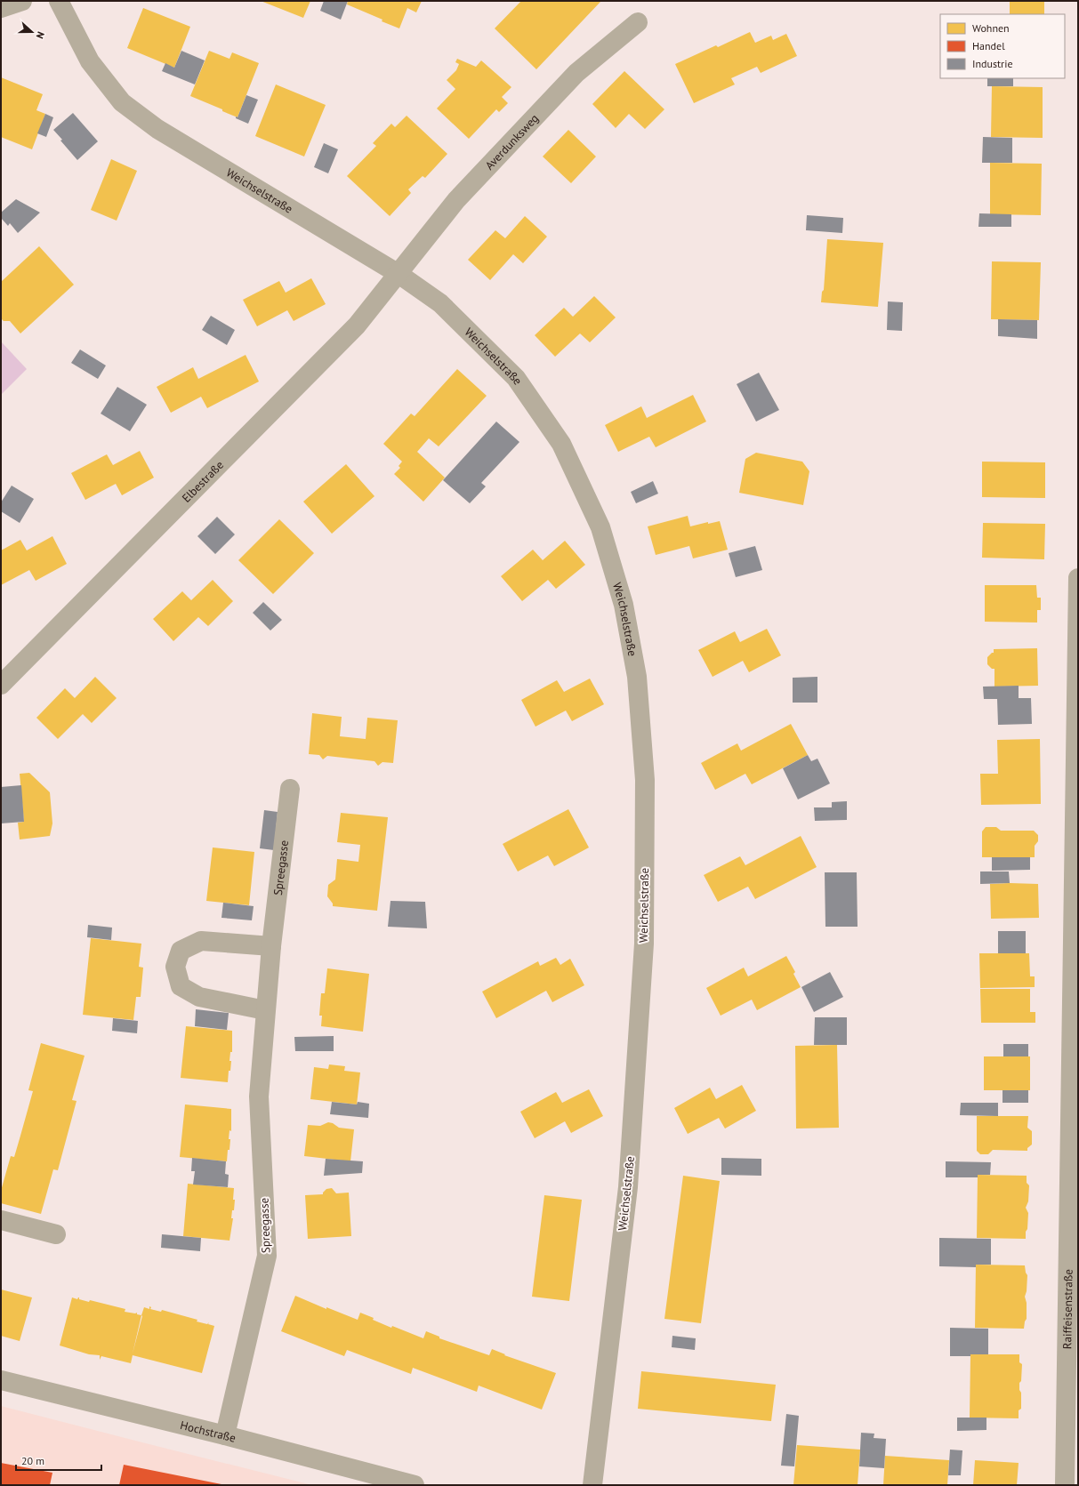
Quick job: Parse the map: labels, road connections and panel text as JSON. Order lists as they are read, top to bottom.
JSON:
{
  "streets": {
    "street": [
      "Averdunksweg",
      "Weichselstraße",
      "Elbestraße",
      "Spreegasse",
      "Raiffeisenstraße",
      "Hochstraße"
    ]
  },
  "crossings": [
    ["Averdunksweg", "Weichselstraße"],
    ["Averdunksweg", "Elbestraße"],
    ["Weichselstraße", "Elbestraße"],
    ["Spreegasse", "Hochstraße"]
  ],
  "legend": ["Wohnen", "Handel", "Industrie"],
  "scale_bar": "20 m",
  "north": "right"
}
